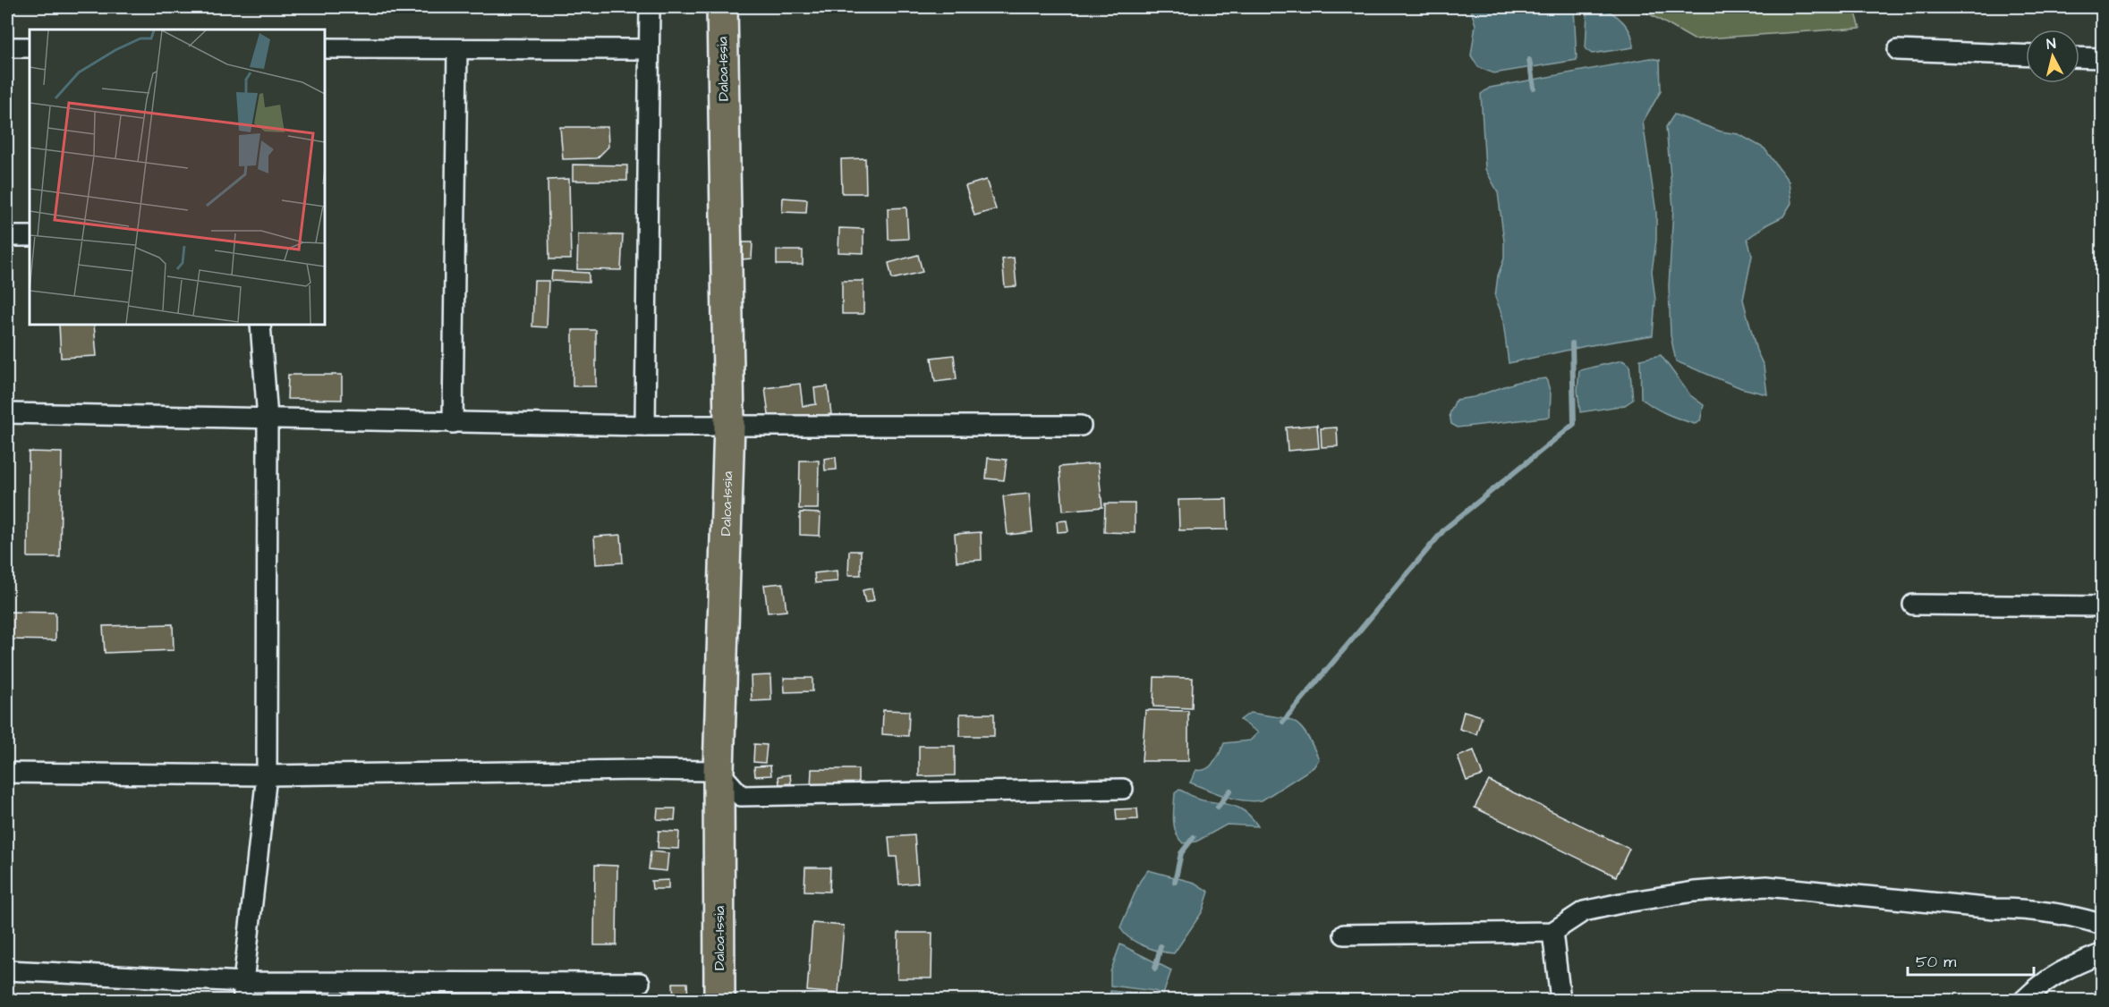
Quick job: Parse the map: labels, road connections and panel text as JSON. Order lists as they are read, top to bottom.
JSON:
{
  "streets": {
    "main road": ["Daloa-Issia"]
  },
  "scale_bar": "50 m",
  "north": "top"
}
